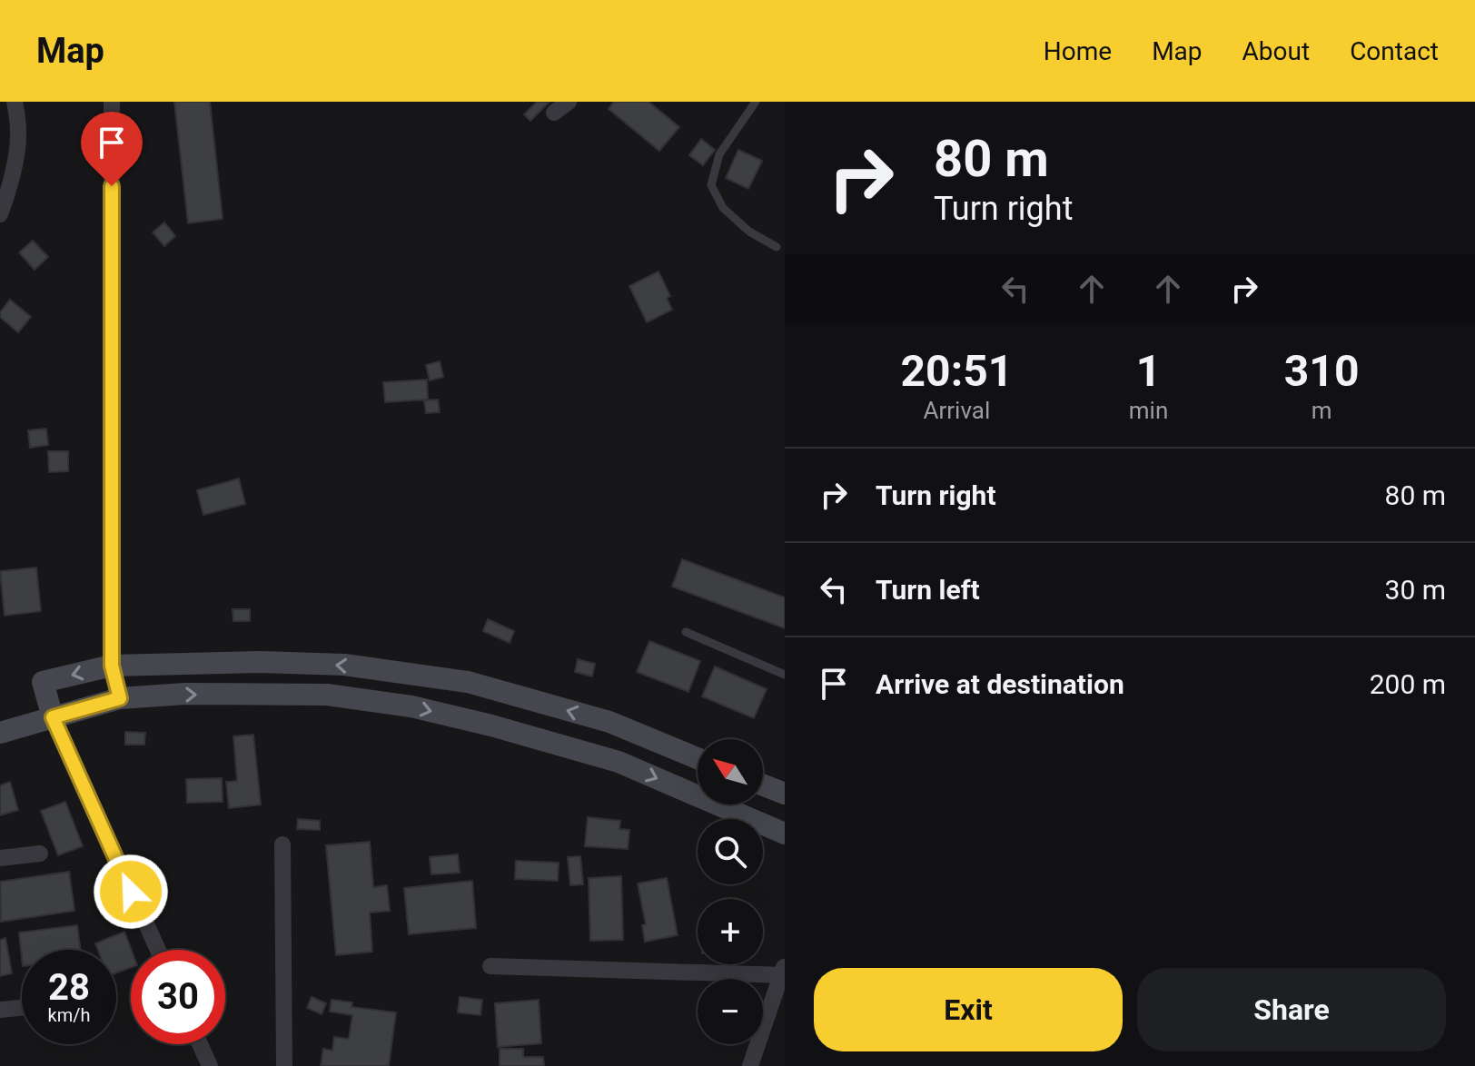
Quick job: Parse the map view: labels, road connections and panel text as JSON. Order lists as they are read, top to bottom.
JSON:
{
  "north": "top left",
  "page": {
    "header": "Map",
    "nav": [
      "Home",
      "Map",
      "About",
      "Contact"
    ],
    "turn": ["80 m", "Turn right"],
    "eta": [
      "20:51",
      "Arrival",
      "1",
      "min",
      "310",
      "m"
    ],
    "list": [
      {
        "name": "Turn right",
        "value": "80 m"
      },
      {
        "name": "Turn left",
        "value": "30 m"
      },
      {
        "name": "Arrive at destination",
        "value": "200 m"
      }
    ],
    "map_buttons": ["+", "−"],
    "speed": "28 km/h",
    "limit": "30",
    "buttons": ["Exit", "Share"]
  }
}
